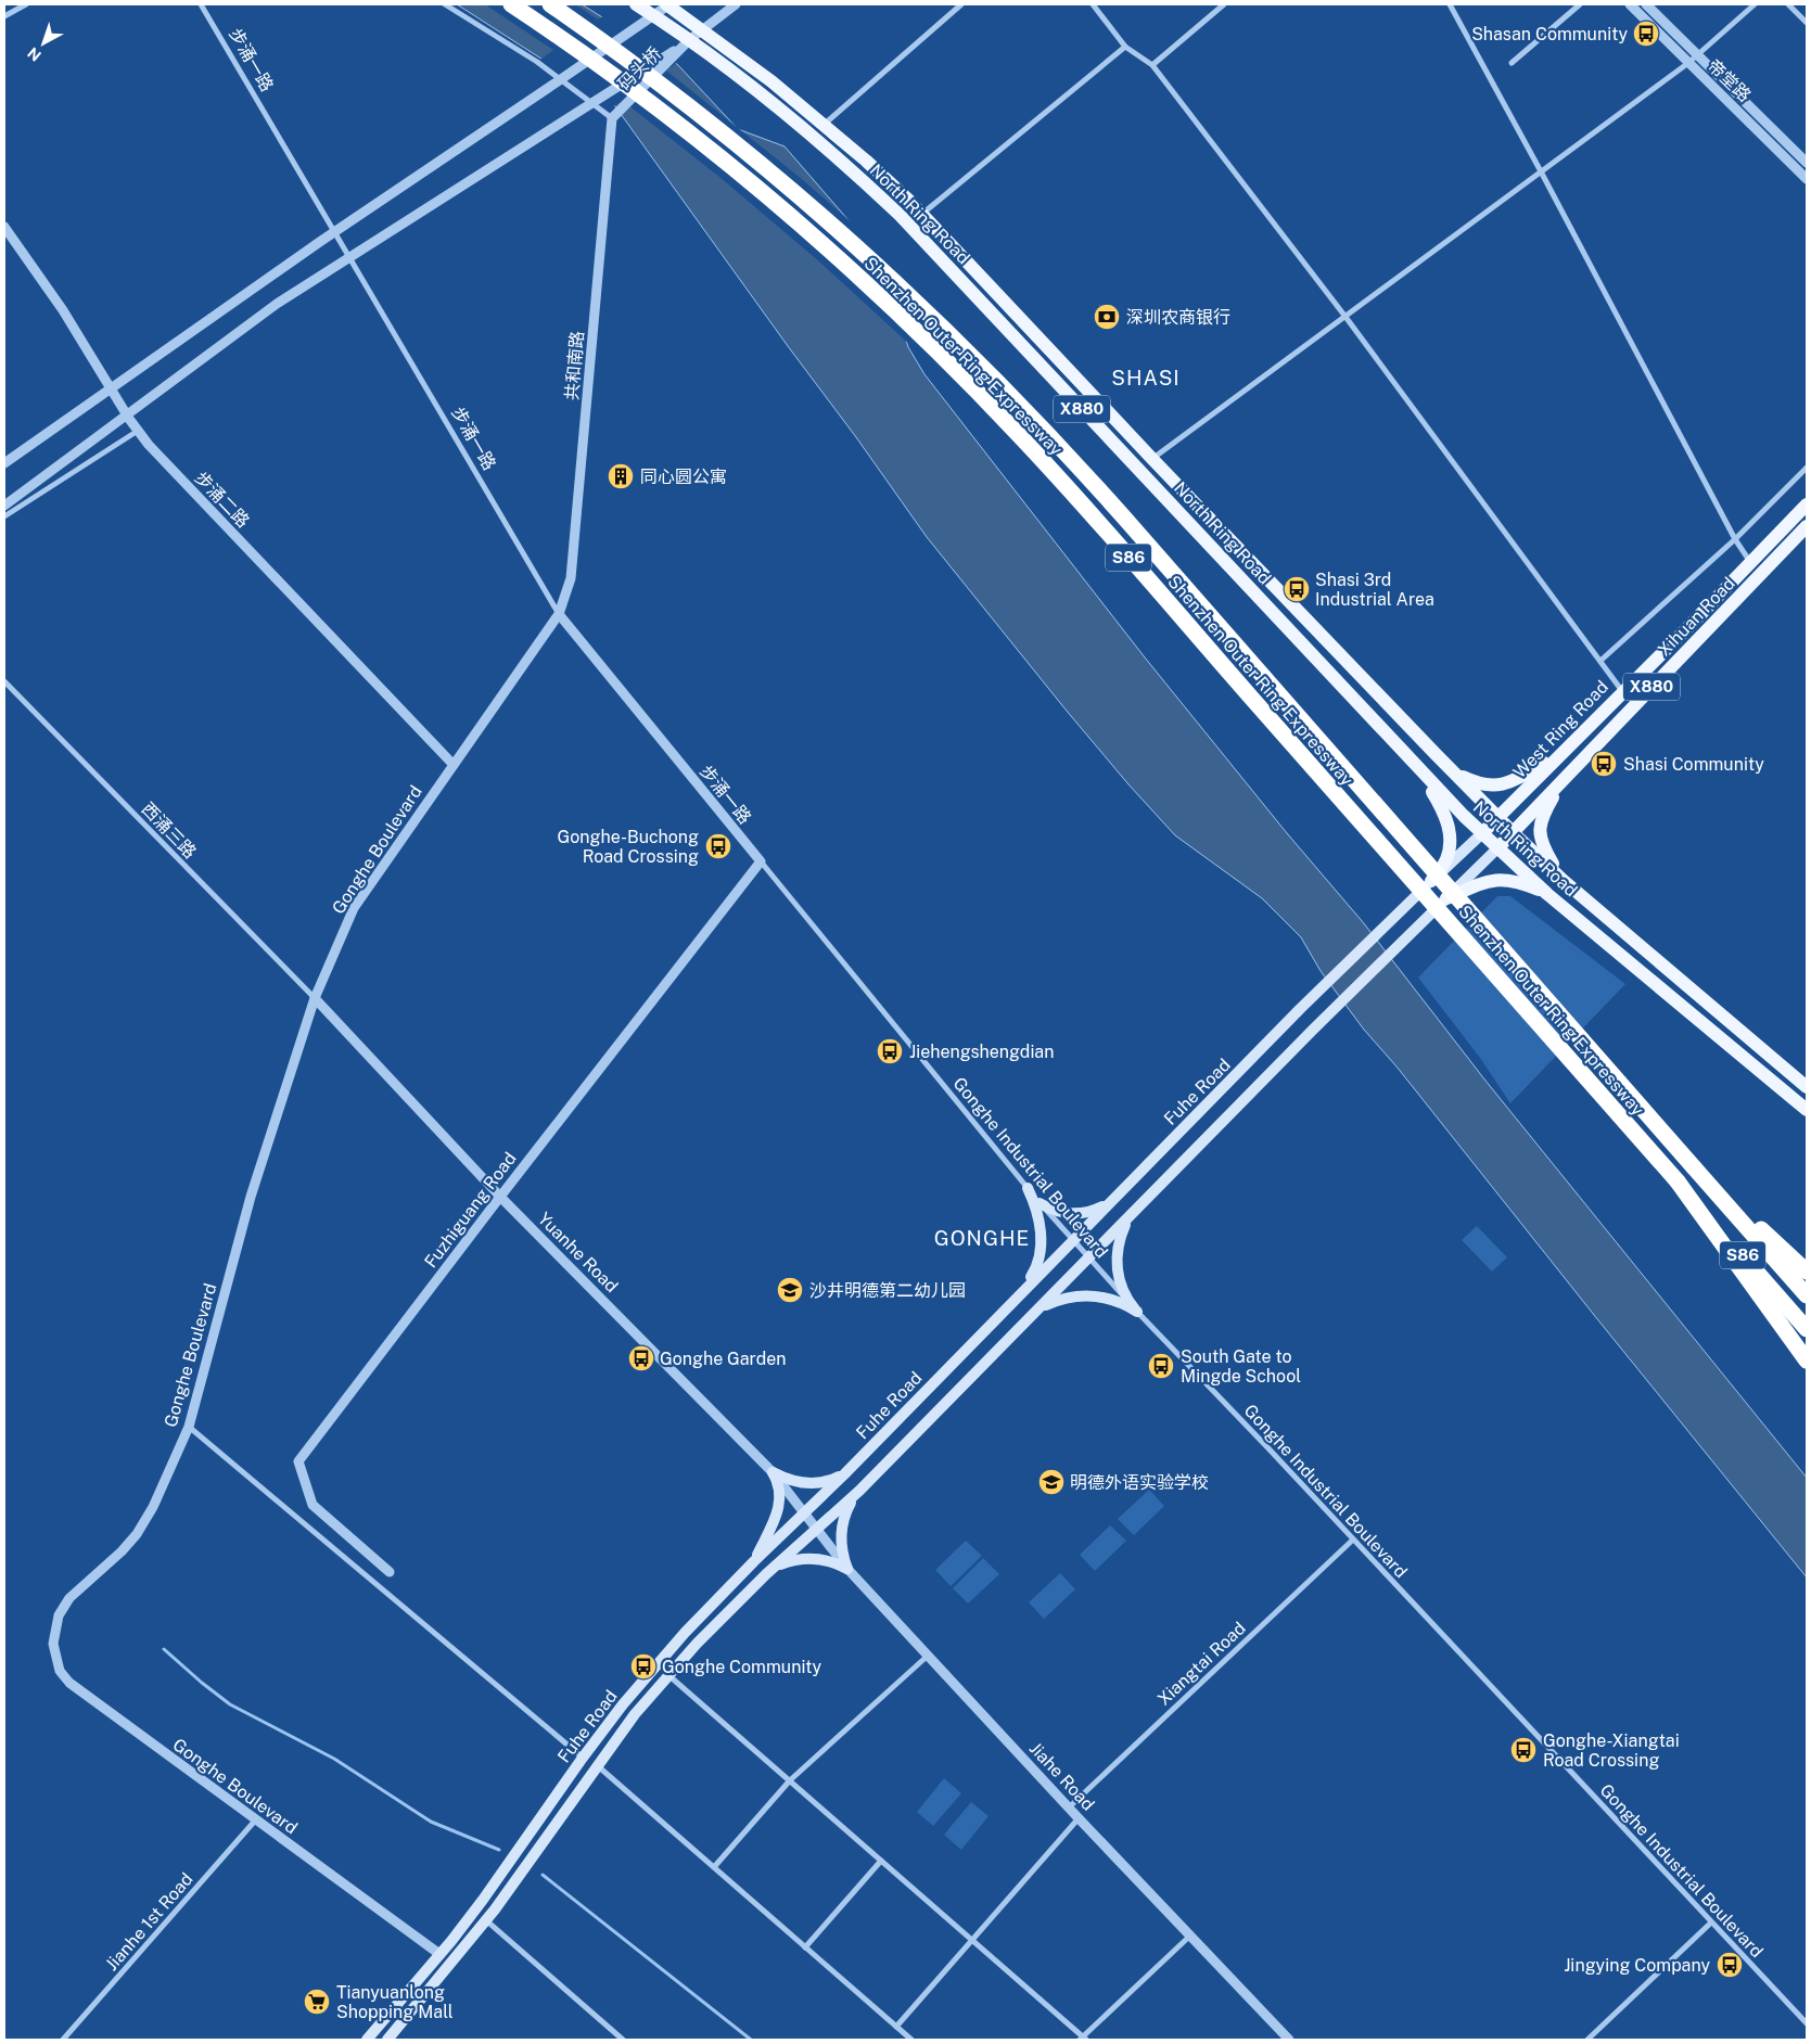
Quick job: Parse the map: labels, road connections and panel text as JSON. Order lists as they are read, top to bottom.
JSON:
{
  "streets": {
    "highway": ["Shenzhen Outer Ring Expressway", "S86"],
    "main road": [
      "North Ring Road",
      "X880",
      "Xihuan Road",
      "West Ring Road",
      "Fuhe Road"
    ],
    "street": [
      "步涌一路",
      "码头桥",
      "帝堂路",
      "共和南路",
      "步涌二路",
      "西涌三路",
      "Gonghe Boulevard",
      "Gonghe Industrial Boulevard",
      "Fuzhiguang Road",
      "Yuanhe Road",
      "Xiangtai Road",
      "Jiahe Road",
      "Jianhe 1st Road"
    ]
  },
  "crossings": [
    ["步涌一路", "共和南路"],
    ["步涌一路", "Gonghe Boulevard"],
    ["步涌一路", "Gonghe Industrial Boulevard"],
    ["步涌一路", "Fuzhiguang Road"],
    ["码头桥", "North Ring Road"],
    ["码头桥", "共和南路"],
    ["North Ring Road", "Xihuan Road"],
    ["North Ring Road", "West Ring Road"],
    ["North Ring Road", "Fuhe Road"],
    ["共和南路", "Gonghe Boulevard"],
    ["步涌二路", "Gonghe Boulevard"],
    ["Xihuan Road", "Fuhe Road"],
    ["West Ring Road", "Fuhe Road"],
    ["西涌三路", "Gonghe Boulevard"],
    ["西涌三路", "Yuanhe Road"],
    ["Gonghe Boulevard", "Fuhe Road"],
    ["Gonghe Boulevard", "Yuanhe Road"],
    ["Gonghe Boulevard", "Jianhe 1st Road"],
    ["Fuhe Road", "Gonghe Industrial Boulevard"],
    ["Fuhe Road", "Yuanhe Road"],
    ["Fuhe Road", "Jiahe Road"],
    ["Gonghe Industrial Boulevard", "Fuzhiguang Road"],
    ["Gonghe Industrial Boulevard", "Xiangtai Road"],
    ["Fuzhiguang Road", "Yuanhe Road"],
    ["Yuanhe Road", "Jiahe Road"],
    ["Xiangtai Road", "Jiahe Road"]
  ],
  "districts": ["SHASI", "GONGHE"],
  "places": {
    "bus stop": [
      "Shasan Community",
      "Shasi 3rd Industrial Area",
      "Shasi Community",
      "Gonghe-Buchong Road Crossing",
      "Jiehengshengdian",
      "Gonghe Garden",
      "South Gate to Mingde School",
      "Gonghe Community",
      "Gonghe-Xiangtai Road Crossing",
      "Jingying Company"
    ],
    "bank": ["深圳农商银行"],
    "building": ["同心圆公寓"],
    "school or university": ["沙井明德第二幼儿园", "明德外语实验学校"],
    "supermarket": ["Tianyuanlong Shopping Mall"]
  },
  "north": "bottom left"
}
